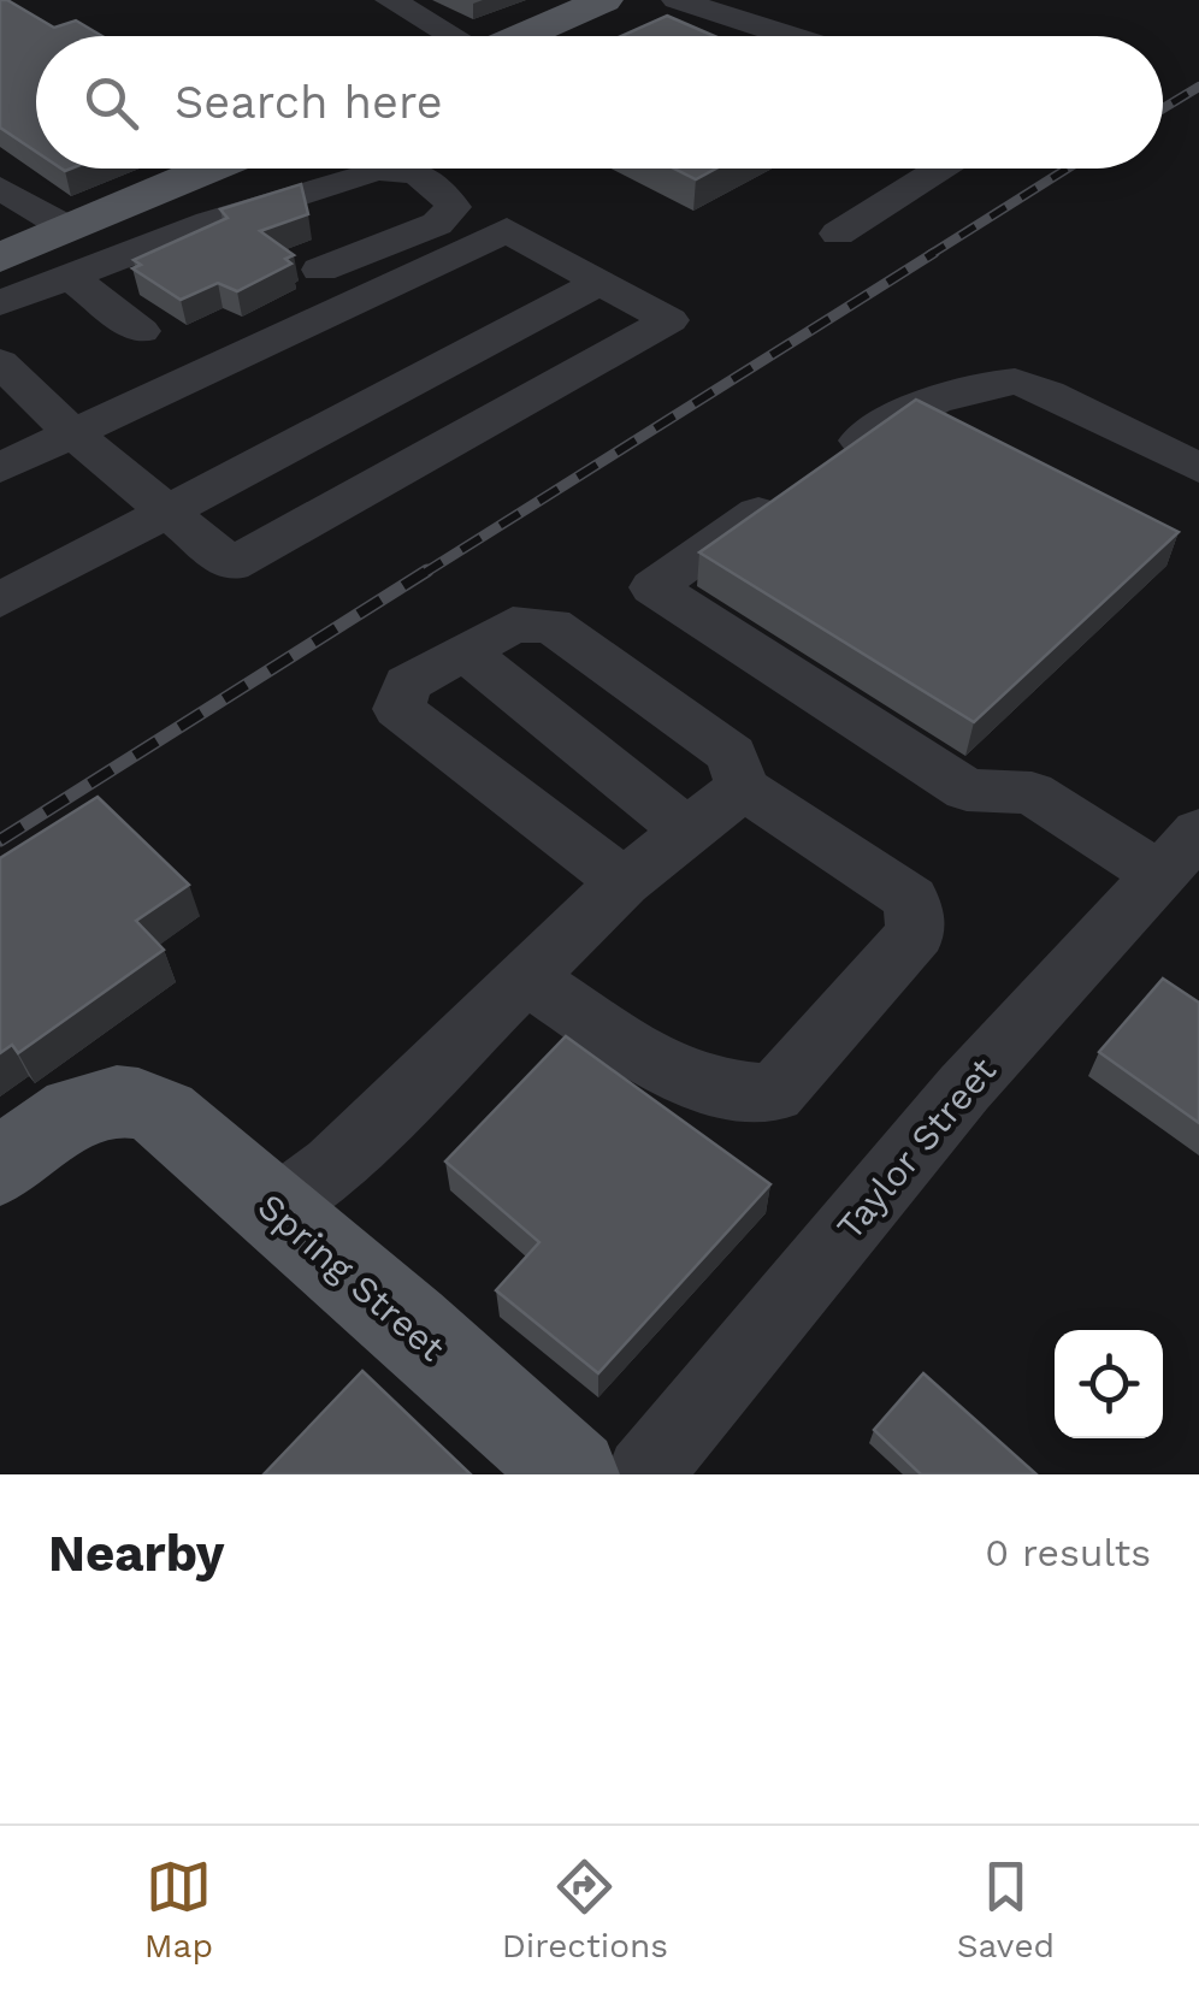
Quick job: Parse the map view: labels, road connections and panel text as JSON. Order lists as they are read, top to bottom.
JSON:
{
  "streets": {
    "main road": ["Spring Street"],
    "street": ["Taylor Street"]
  },
  "page": {
    "search": "Search here",
    "heading": ["Nearby", "0 results"],
    "nav": ["Map", "Directions", "Saved"]
  }
}
